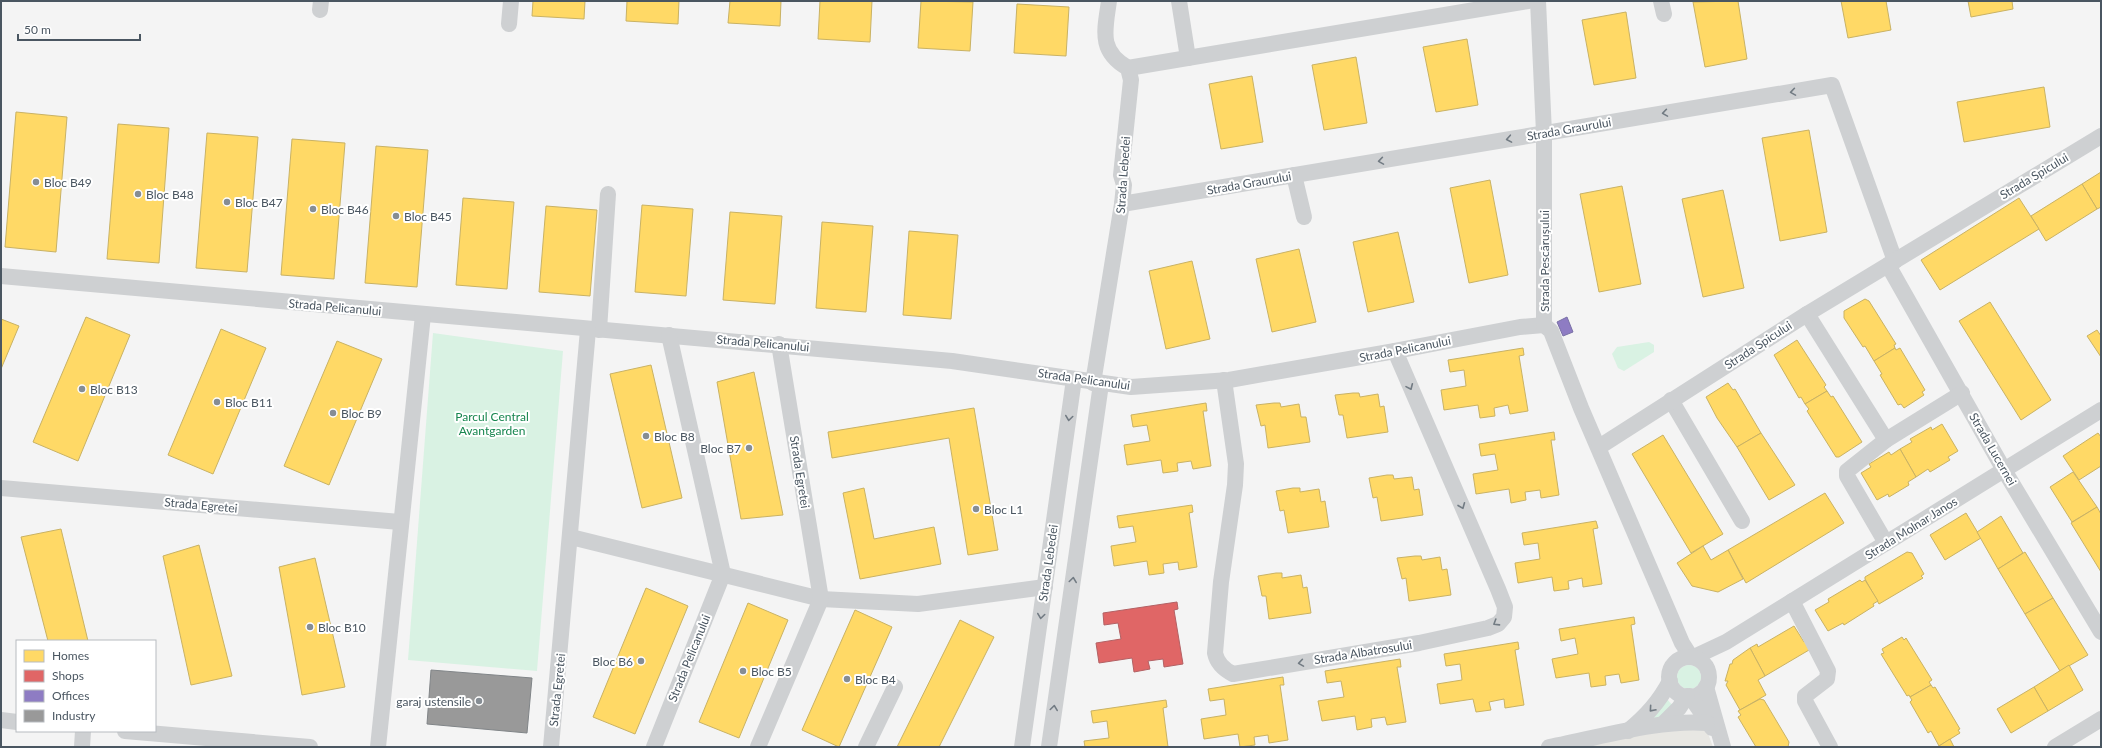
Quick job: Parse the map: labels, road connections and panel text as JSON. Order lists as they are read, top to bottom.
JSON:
{
  "streets": {
    "street": [
      "Strada Graurului",
      "Strada Lebedei",
      "Strada Spicului",
      "Strada Pescărușului",
      "Strada Pelicanului",
      "Strada Lucernei",
      "Strada Egretei",
      "Strada Molnar Janos",
      "Strada Albatrosului"
    ]
  },
  "crossings": [
    ["Strada Graurului", "Strada Lebedei"],
    ["Strada Graurului", "Strada Spicului"],
    ["Strada Graurului", "Strada Pescărușului"],
    ["Strada Graurului", "Strada Lucernei"],
    ["Strada Lebedei", "Strada Pelicanului"],
    ["Strada Spicului", "Strada Pescărușului"],
    ["Strada Spicului", "Strada Lucernei"],
    ["Strada Pescărușului", "Strada Pelicanului"],
    ["Strada Pelicanului", "Strada Egretei"],
    ["Strada Pelicanului", "Strada Albatrosului"],
    ["Strada Lucernei", "Strada Molnar Janos"]
  ],
  "parks": ["Parcul Central Avantgarden"],
  "places": [
    "Bloc B49",
    "Bloc B48",
    "Bloc B47",
    "Bloc B46",
    "Bloc B45",
    "Bloc B13",
    "Bloc B11",
    "Bloc B9",
    "Bloc B8",
    "Bloc B7",
    "Bloc L1",
    "Bloc B10",
    "Bloc B6",
    "Bloc B5",
    "Bloc B4",
    "garaj ustensile"
  ],
  "legend": [
    "Homes",
    "Shops",
    "Offices",
    "Industry"
  ],
  "scale_bar": "50 m"
}
